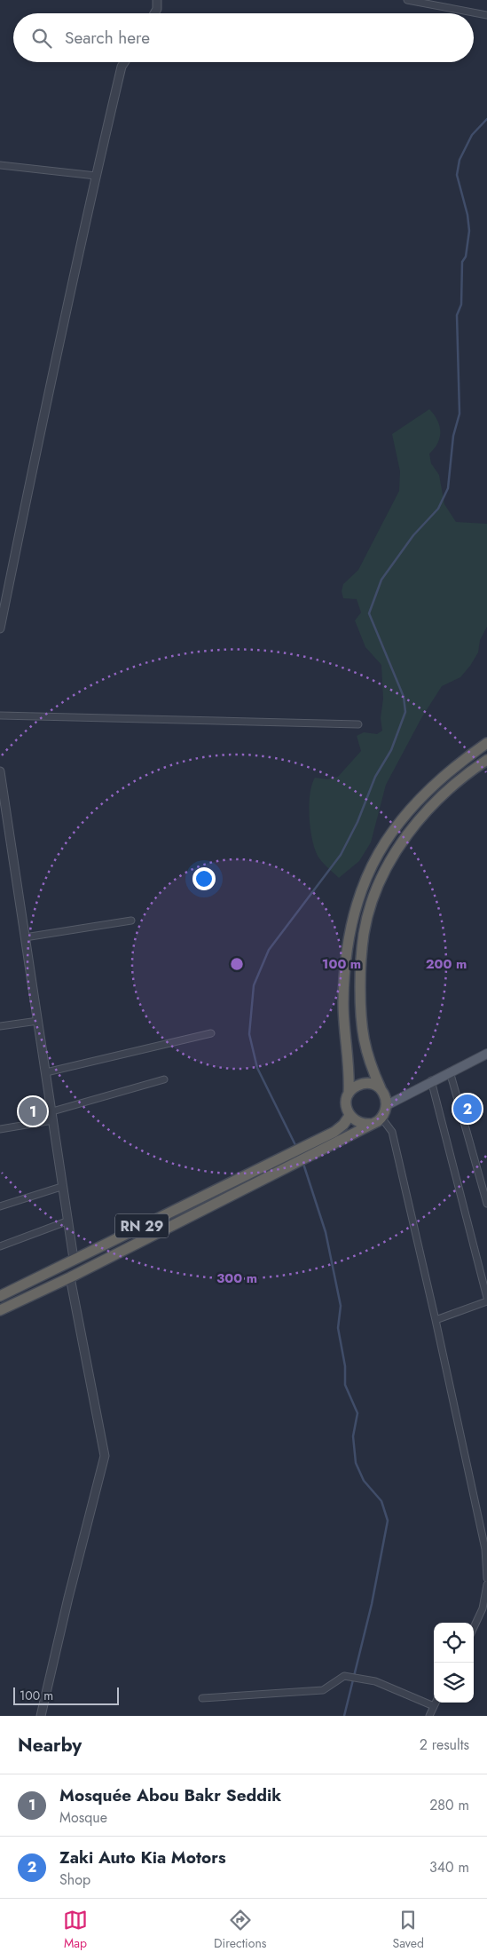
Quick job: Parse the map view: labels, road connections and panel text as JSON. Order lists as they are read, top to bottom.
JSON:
{
  "streets": {
    "highway": ["RN 29"]
  },
  "scale_bar": "100 m",
  "page": {
    "search": "Search here",
    "pins": ["2", "1"],
    "scale": "100 m",
    "heading": ["Nearby", "2 results"],
    "list": [
      {
        "mark": "1",
        "name": "Mosquée Abou Bakr Seddik",
        "note": "Mosque",
        "value": "280 m"
      },
      {
        "mark": "2",
        "name": "Zaki Auto Kia Motors",
        "note": "Shop",
        "value": "340 m"
      }
    ],
    "nav": ["Map", "Directions", "Saved"]
  },
  "rings": ["100 m", "200 m", "300 m"]
}
